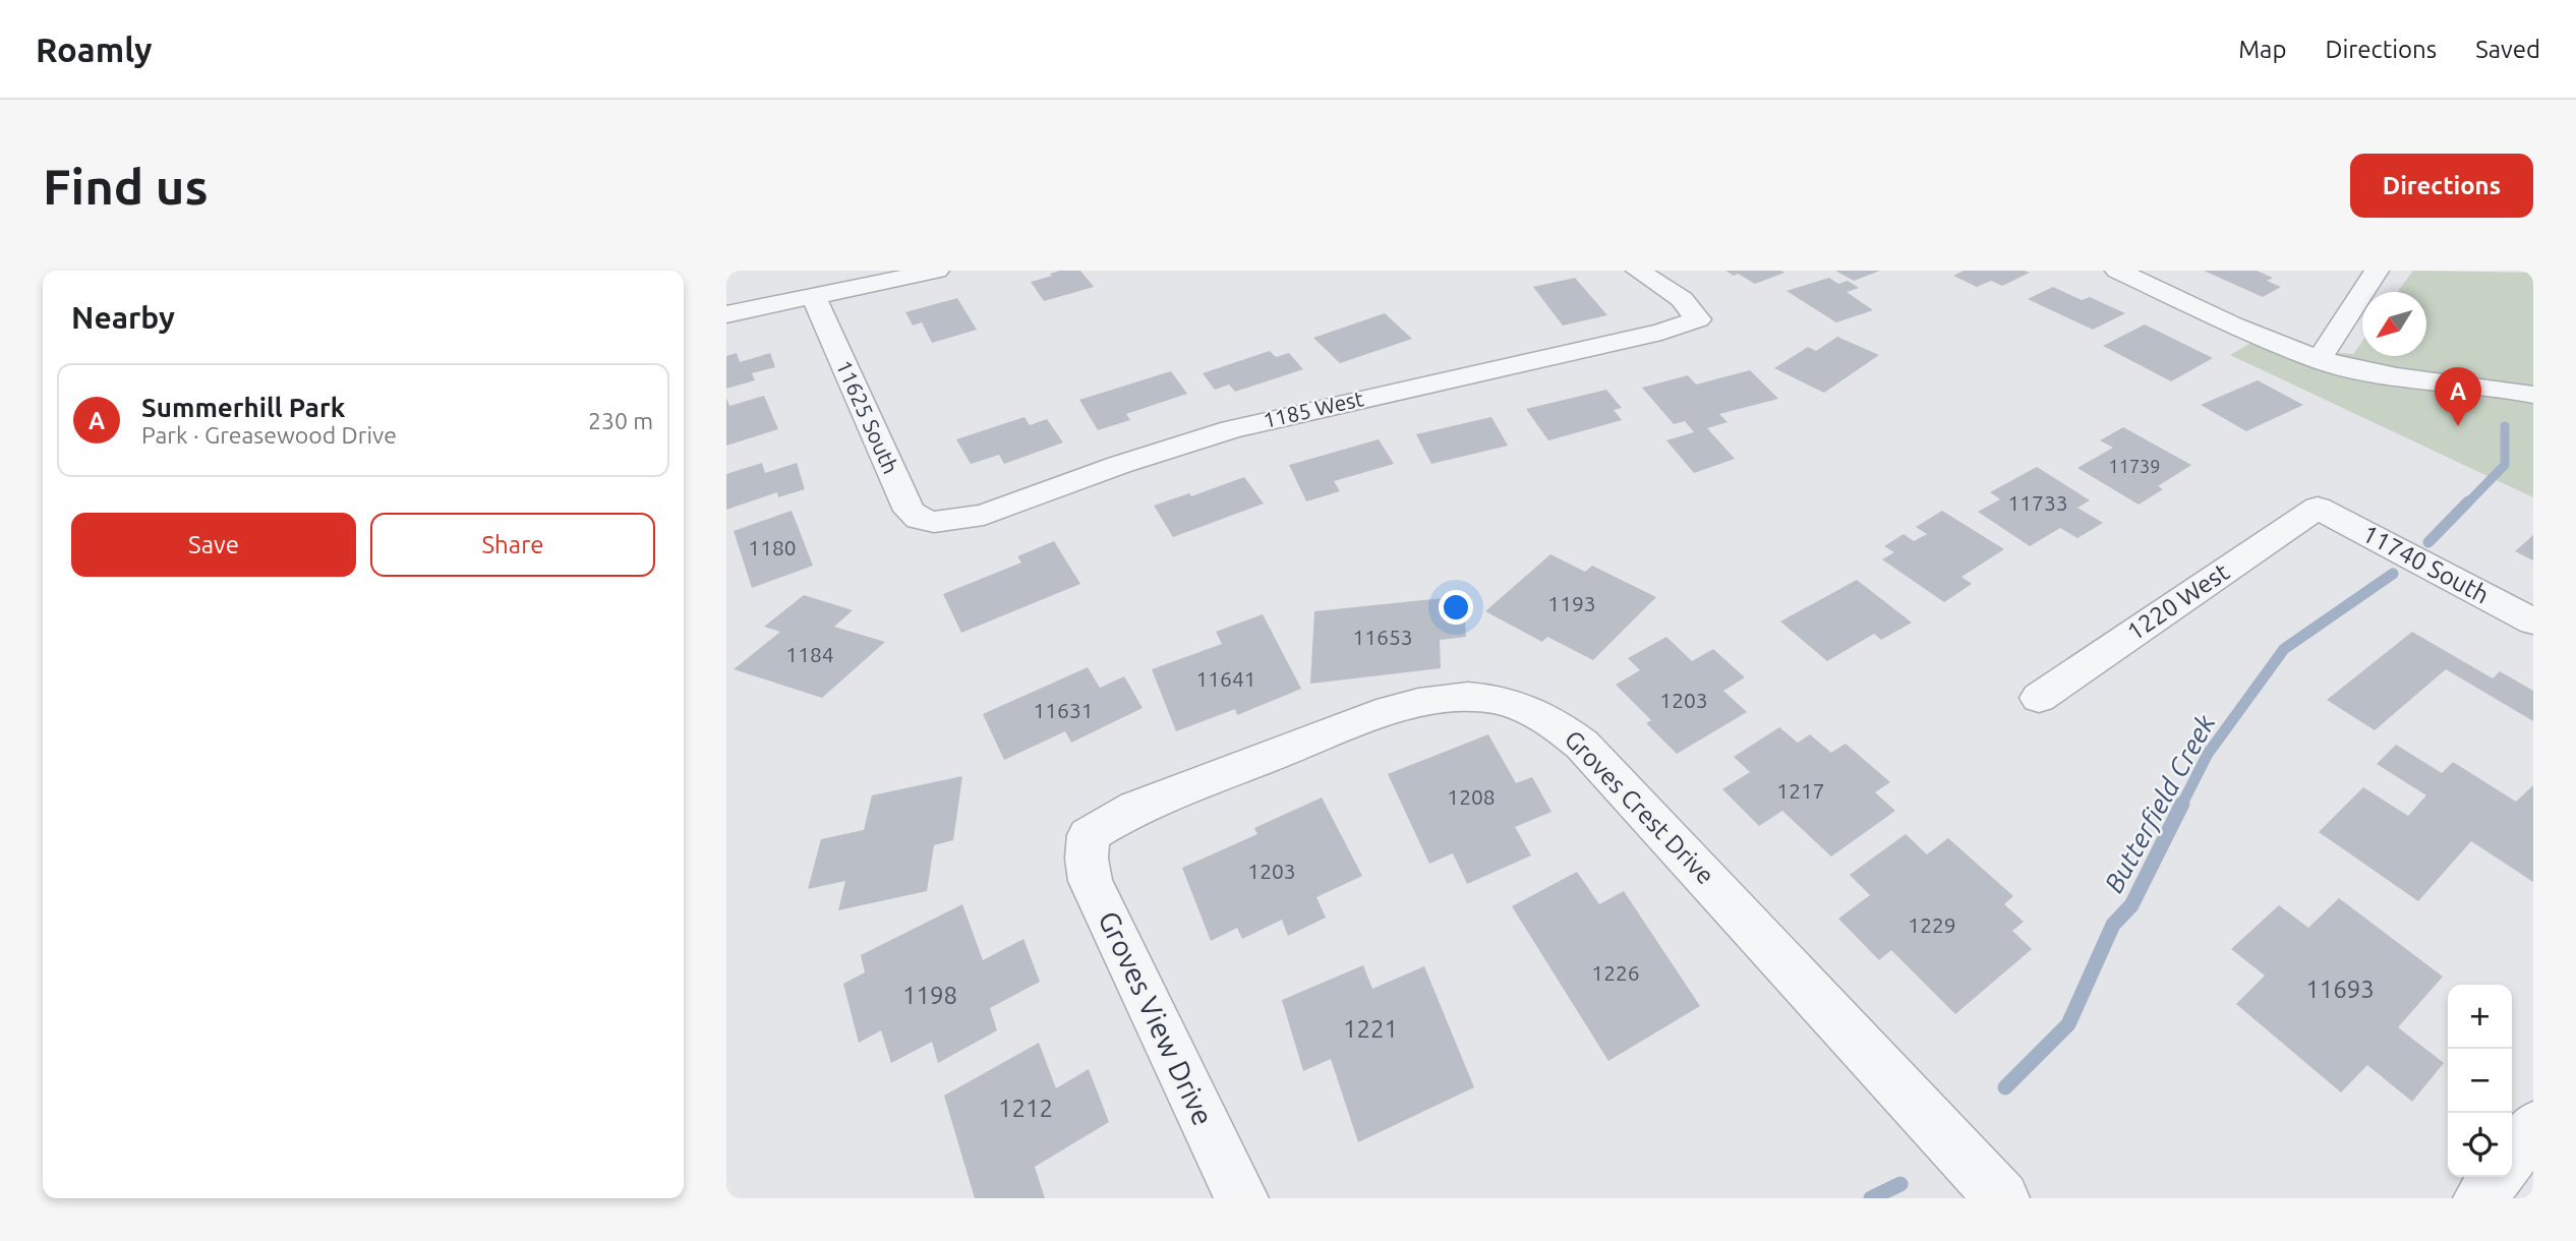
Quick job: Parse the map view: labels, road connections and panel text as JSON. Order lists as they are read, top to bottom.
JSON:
{
  "streets": {
    "street": [
      "1185 West",
      "11625 South",
      "11740 South",
      "1220 West",
      "Groves Crest Drive",
      "Groves View Drive"
    ]
  },
  "crossings": [
    ["1185 West", "11625 South"],
    ["11740 South", "1220 West"],
    ["Groves Crest Drive", "Groves View Drive"]
  ],
  "water": ["Butterfield Creek"],
  "house_numbers": [
    "11739",
    "11733",
    "1180",
    "1193",
    "11653",
    "1184",
    "11641",
    "1203",
    "11631",
    "1217",
    "1208",
    "1203",
    "1229",
    "1226",
    "11693",
    "1198",
    "1221",
    "1212"
  ],
  "north": "bottom left",
  "page": {
    "header": "Roamly",
    "nav": ["Map", "Directions", "Saved"],
    "buttons": [
      "Directions",
      ["Save", "Share"]
    ],
    "title": "Find us",
    "heading": "Nearby",
    "list": [
      {
        "mark": "A",
        "name": "Summerhill Park",
        "note": "Park · Greasewood Drive",
        "value": "230 m"
      }
    ],
    "pins": "A",
    "map_buttons": ["+", "−"]
  }
}
